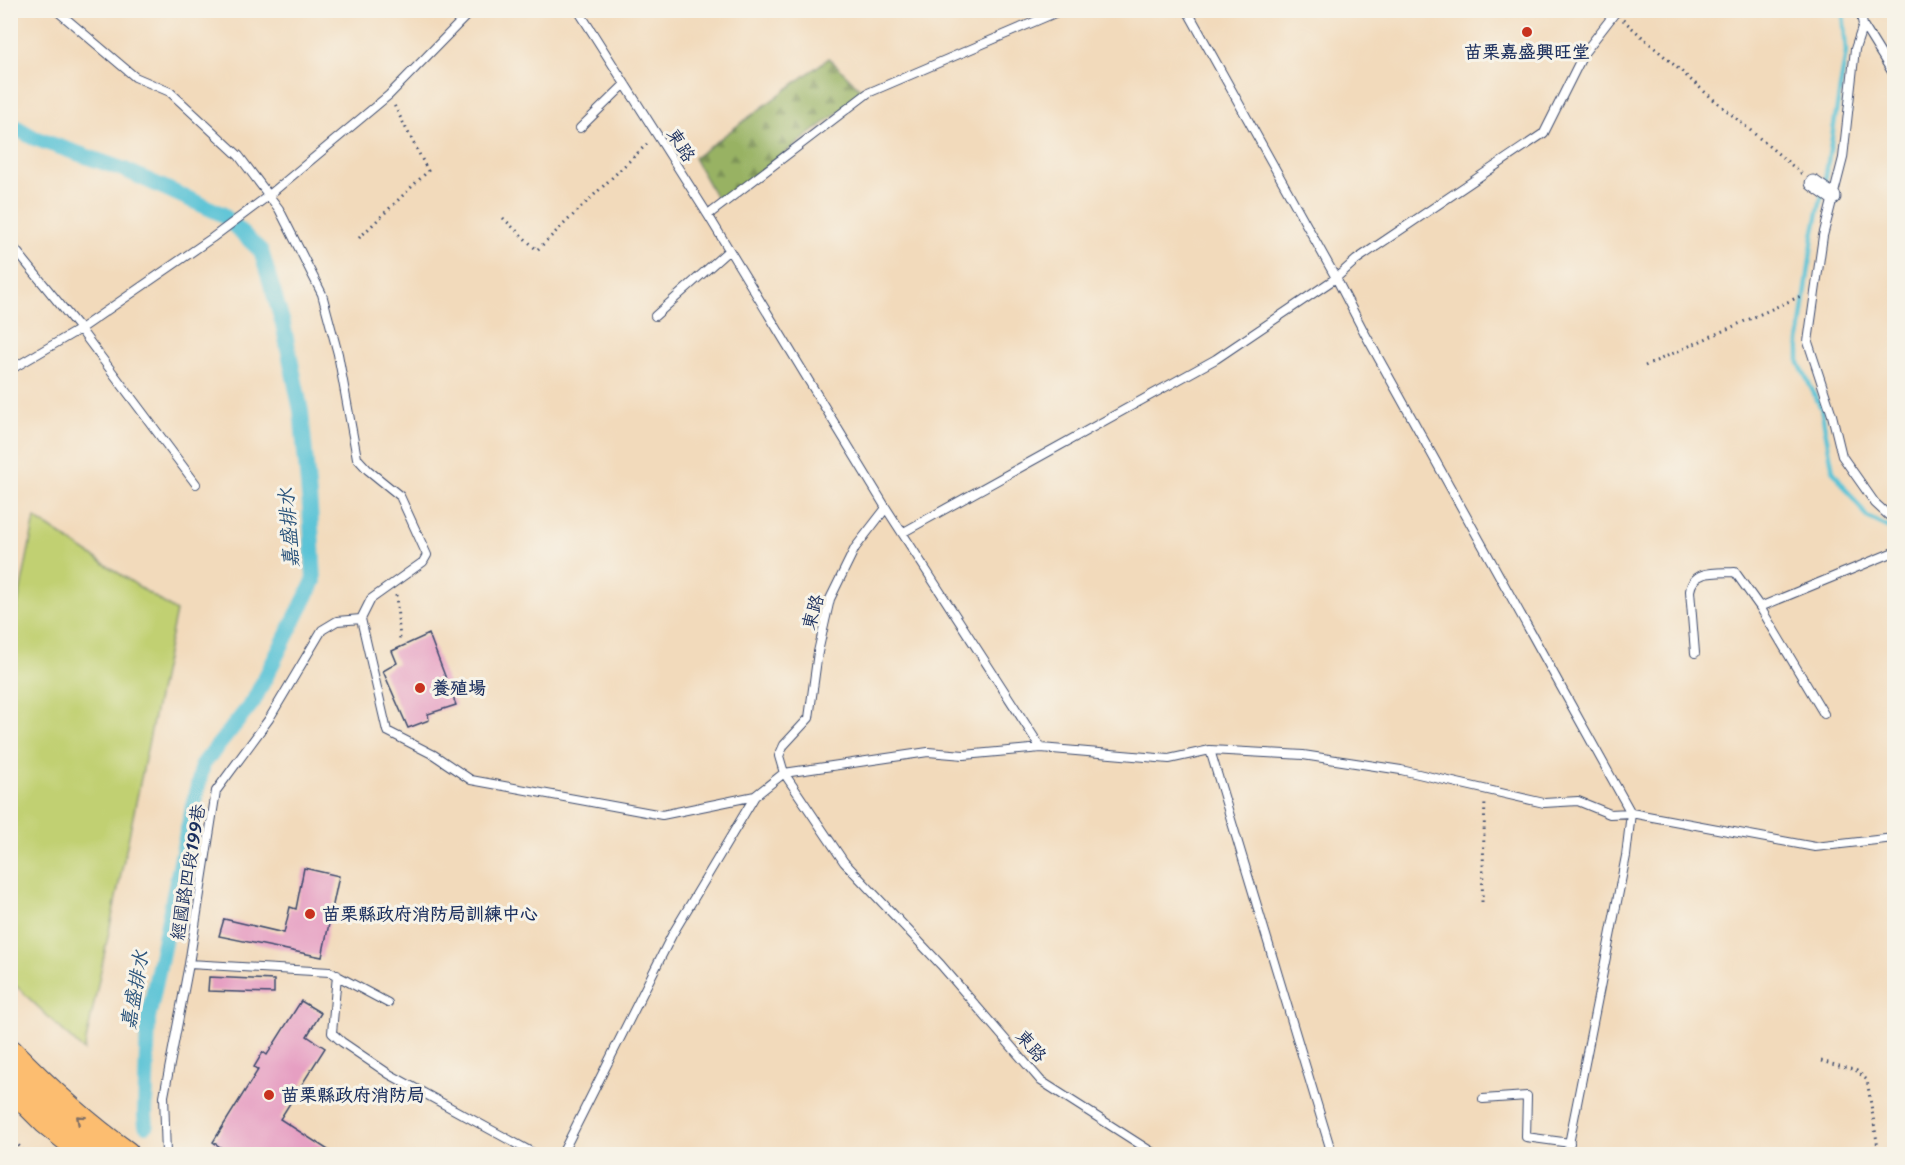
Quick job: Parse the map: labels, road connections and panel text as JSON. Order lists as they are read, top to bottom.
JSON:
{
  "streets": {
    "lane": ["東路", "經國路四段199巷"]
  },
  "water": ["嘉盛排水"],
  "places": [
    "苗栗嘉盛興旺堂",
    "養殖場",
    "苗栗縣政府消防局訓練中心",
    "苗栗縣政府消防局"
  ]
}
